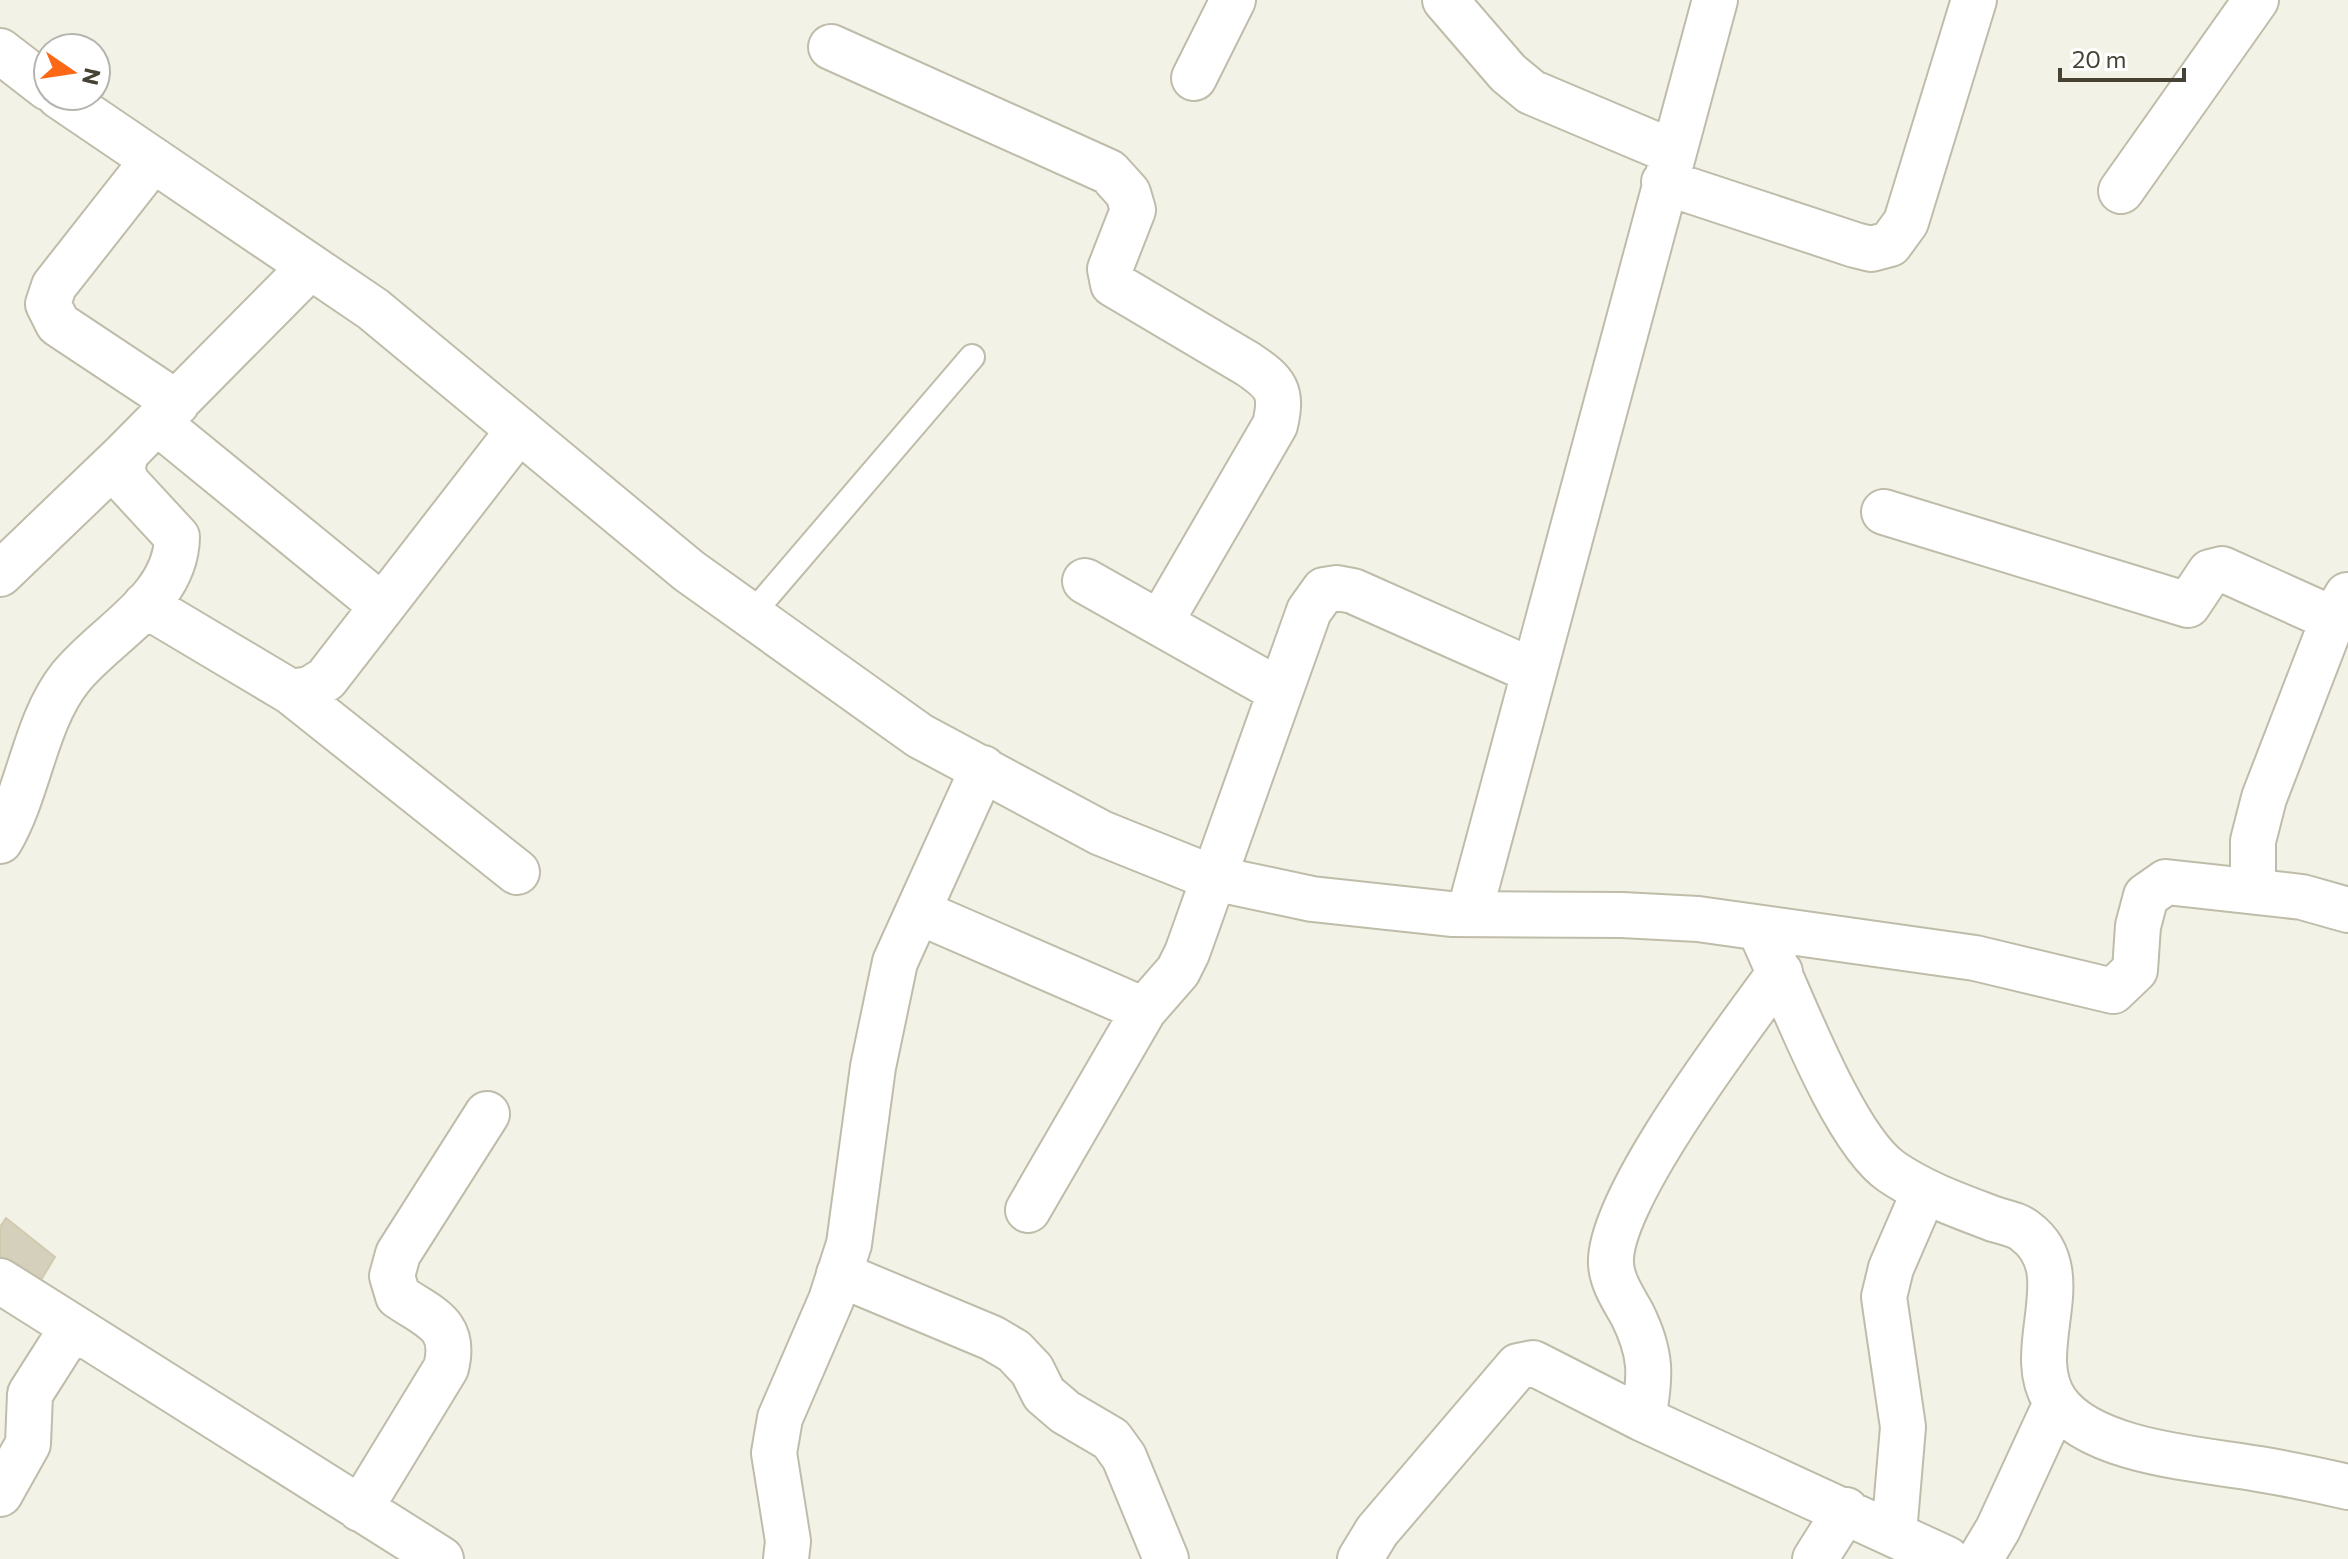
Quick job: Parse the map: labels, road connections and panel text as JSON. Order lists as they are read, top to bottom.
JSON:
{
  "scale_bar": "20 m",
  "north": "right"
}
